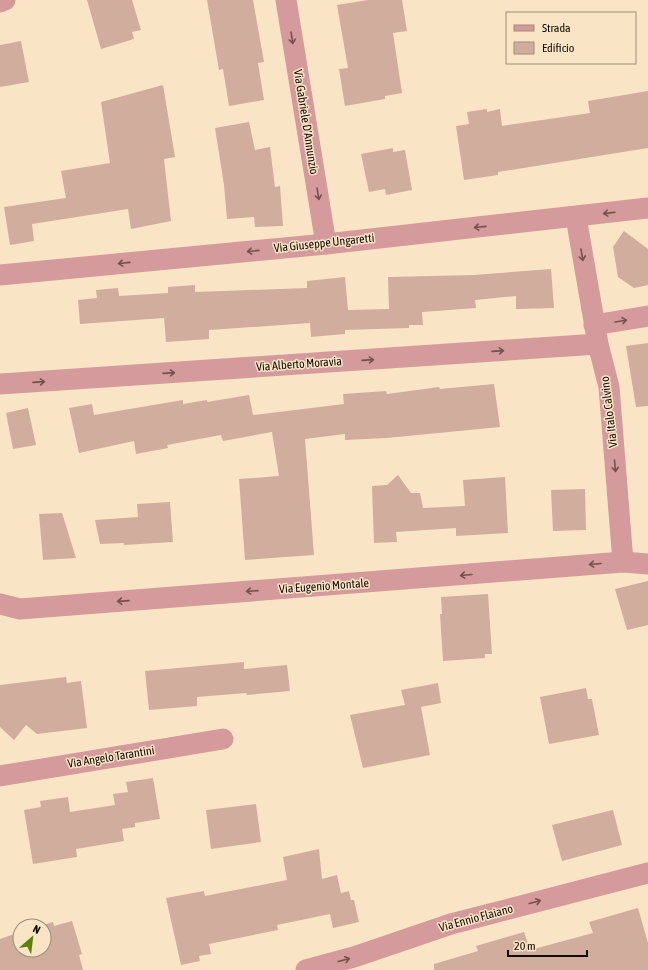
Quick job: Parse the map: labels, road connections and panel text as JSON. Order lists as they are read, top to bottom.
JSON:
{
  "streets": {
    "street": [
      "Via Gabriele D'Annunzio",
      "Via Giuseppe Ungaretti",
      "Via Alberto Moravia",
      "Via Italo Calvino",
      "Via Eugenio Montale",
      "Via Angelo Tarantini",
      "Via Ennio Flaiano"
    ]
  },
  "crossings": [
    ["Via Gabriele D'Annunzio", "Via Giuseppe Ungaretti"],
    ["Via Giuseppe Ungaretti", "Via Italo Calvino"],
    ["Via Alberto Moravia", "Via Italo Calvino"],
    ["Via Italo Calvino", "Via Eugenio Montale"]
  ],
  "one_way": [
    "Via Gabriele D'Annunzio",
    "Via Giuseppe Ungaretti",
    "Via Alberto Moravia",
    "Via Italo Calvino",
    "Via Eugenio Montale",
    "Via Ennio Flaiano"
  ],
  "legend": ["Strada", "Edificio"],
  "scale_bar": "20 m",
  "north": "top right"
}
